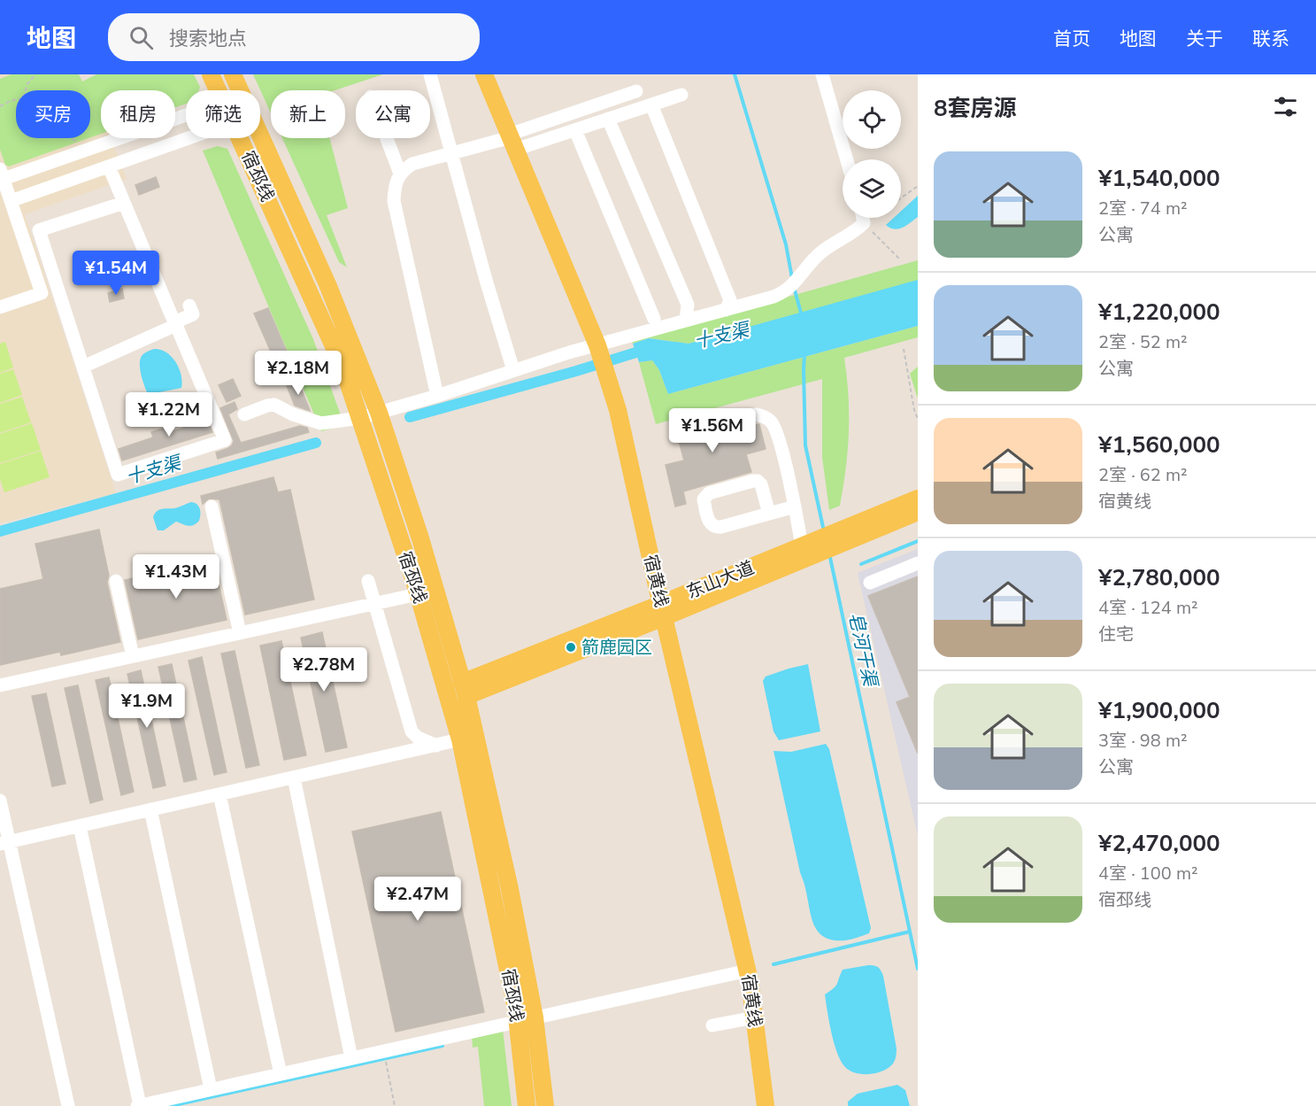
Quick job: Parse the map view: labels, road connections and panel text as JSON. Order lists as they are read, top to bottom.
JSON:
{
  "streets": {
    "main road": ["宿邳线", "东山大道", "宿黄线"]
  },
  "crossings": [
    ["宿邳线", "东山大道"],
    ["东山大道", "宿黄线"]
  ],
  "water": ["十支渠", "皂河干渠"],
  "places": ["箭鹿园区"],
  "page": {
    "header": "地图",
    "search": "搜索地点",
    "nav": [
      "首页",
      "地图",
      "关于",
      "联系"
    ],
    "heading": "8套房源",
    "chip": [
      "买房",
      "租房",
      "筛选",
      "新上",
      "公寓"
    ],
    "list": [
      {
        "name": "¥1,540,000",
        "note": "2室 · 74 m² · 公寓"
      },
      {
        "name": "¥1,220,000",
        "note": "2室 · 52 m² · 公寓"
      },
      {
        "name": "¥1,560,000",
        "note": "2室 · 62 m² · 宿黄线"
      },
      {
        "name": "¥2,780,000",
        "note": "4室 · 124 m² · 住宅"
      },
      {
        "name": "¥1,900,000",
        "note": "3室 · 98 m² · 公寓"
      },
      {
        "name": "¥2,470,000",
        "note": "4室 · 100 m² · 宿邳线"
      }
    ],
    "price": [
      "¥1.54M",
      "¥2.18M",
      "¥1.22M",
      "¥1.56M",
      "¥1.43M",
      "¥2.78M",
      "¥1.9M",
      "¥2.47M"
    ]
  }
}
